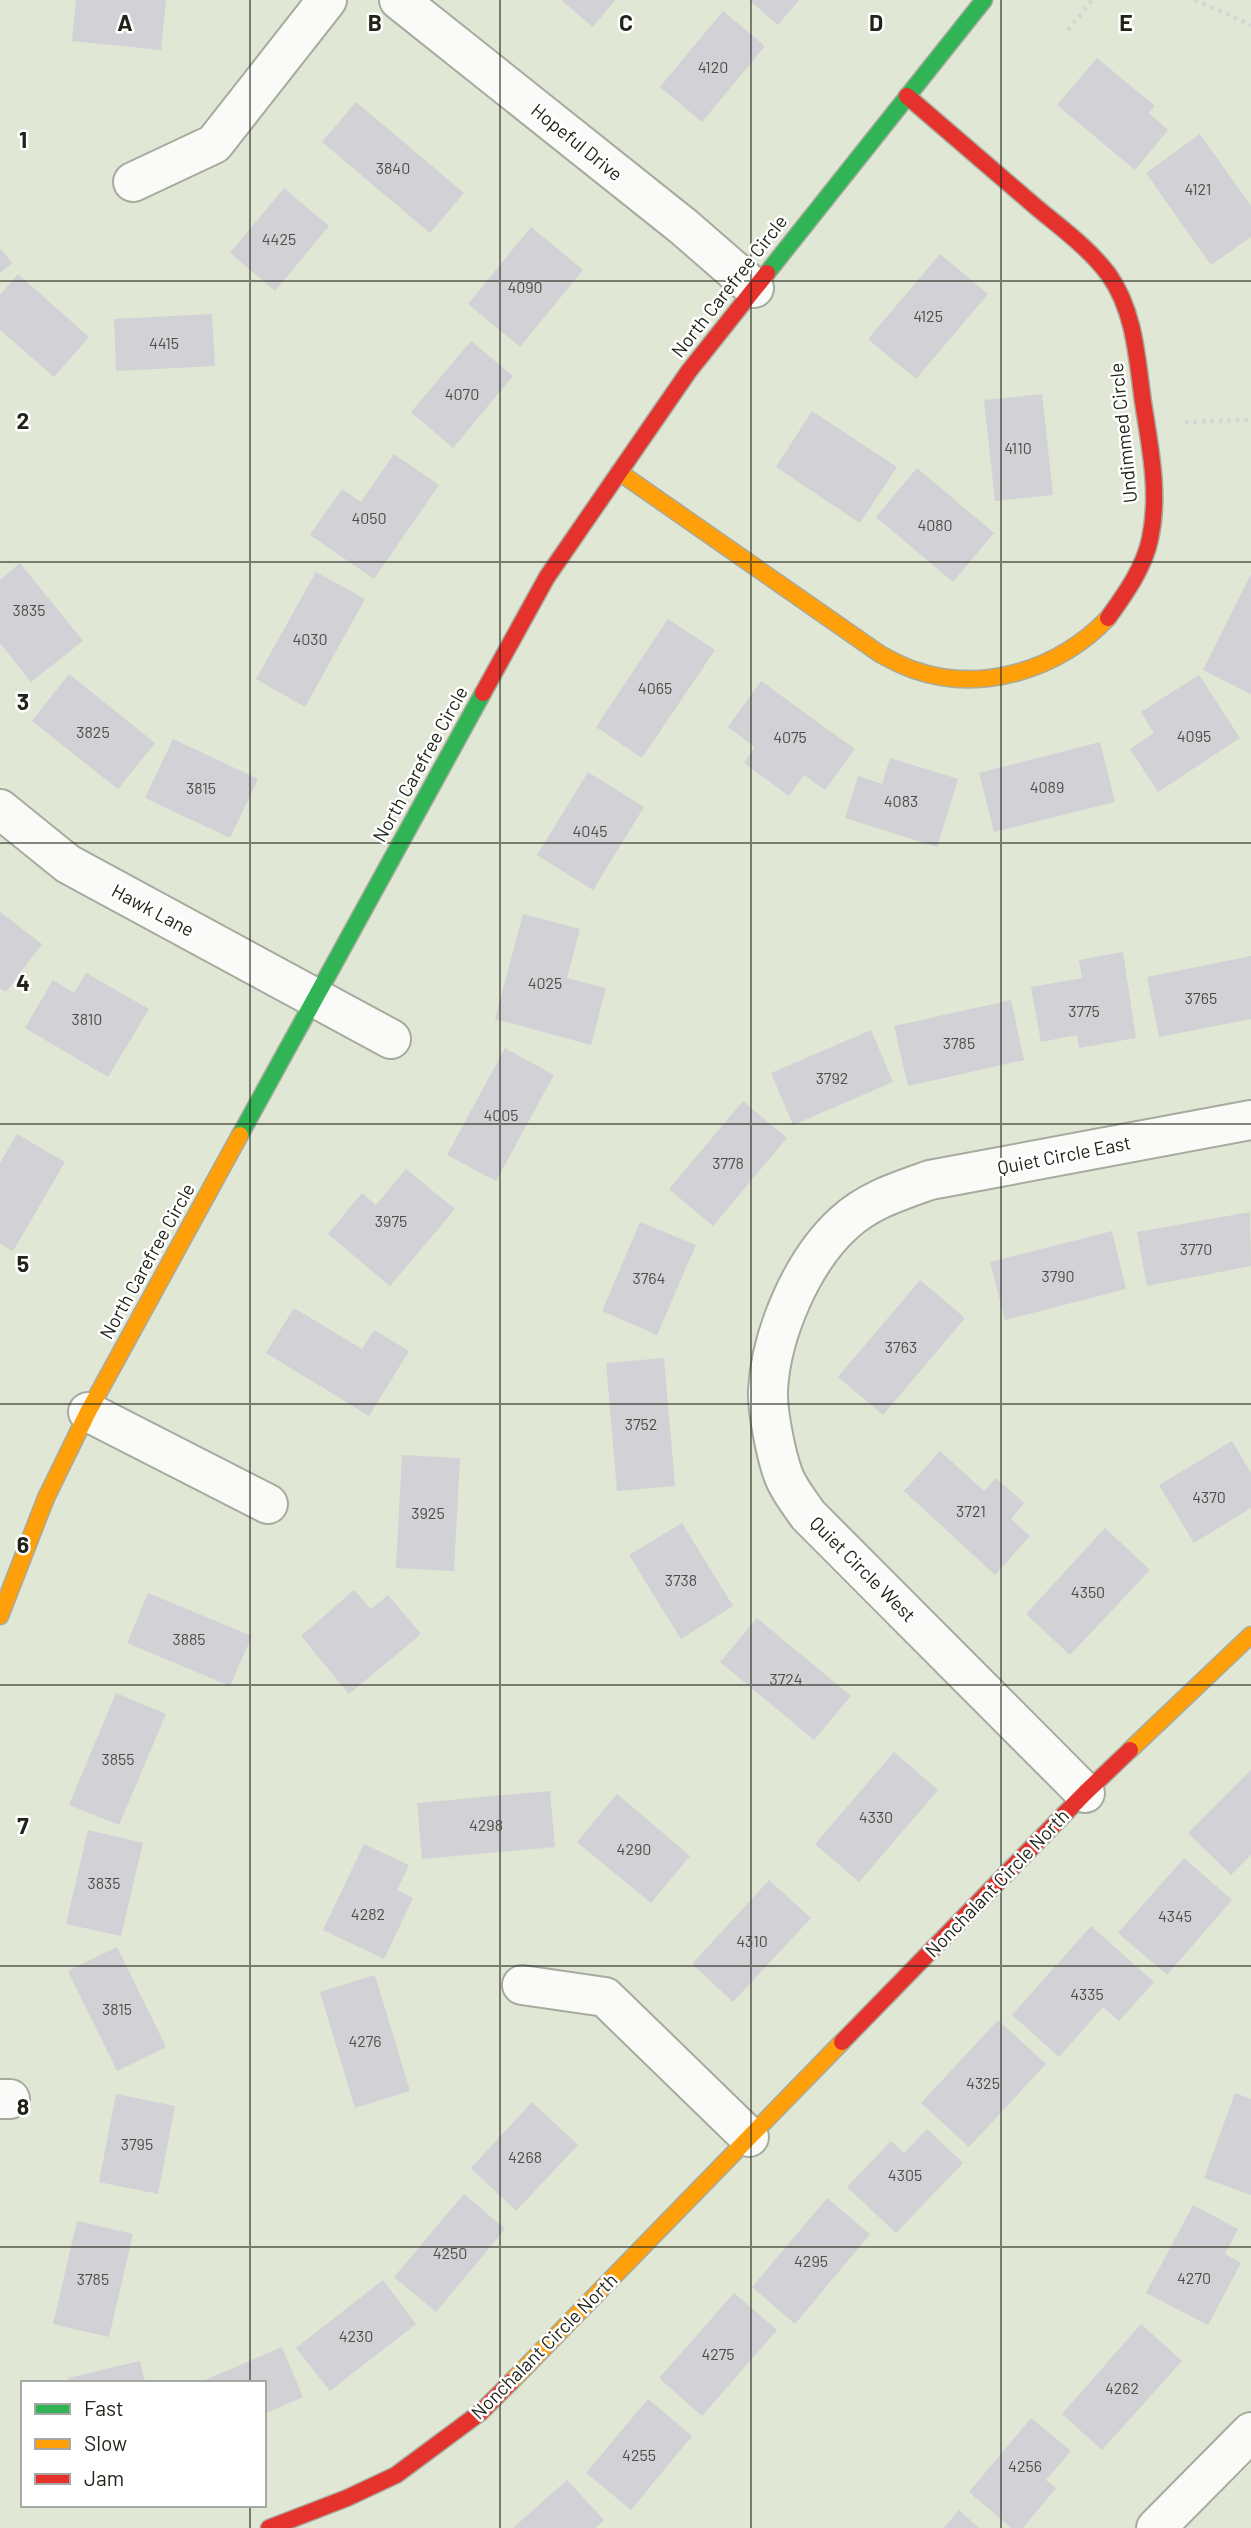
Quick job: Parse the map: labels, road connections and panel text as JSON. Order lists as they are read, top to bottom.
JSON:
{
  "streets": {
    "street": [
      "Hopeful Drive",
      "North Carefree Circle",
      "Undimmed Circle",
      "Hawk Lane",
      "Quiet Circle East",
      "Quiet Circle West",
      "Nonchalant Circle North"
    ]
  },
  "crossings": [
    ["Hopeful Drive", "North Carefree Circle"],
    ["North Carefree Circle", "Undimmed Circle"],
    ["North Carefree Circle", "Hawk Lane"],
    ["Quiet Circle East", "Quiet Circle West"],
    ["Quiet Circle West", "Nonchalant Circle North"]
  ],
  "house_numbers": [
    "4120",
    "3840",
    "4121",
    "4425",
    "4090",
    "4125",
    "4415",
    "4070",
    "4110",
    "4050",
    "4080",
    "3835",
    "4030",
    "4065",
    "3825",
    "4095",
    "4075",
    "4089",
    "3815",
    "4083",
    "4045",
    "4025",
    "3765",
    "3775",
    "3810",
    "3785",
    "3792",
    "4005",
    "3778",
    "3975",
    "3770",
    "3790",
    "3764",
    "3763",
    "3752",
    "4370",
    "3721",
    "3925",
    "3738",
    "4350",
    "3885",
    "3724",
    "3855",
    "4330",
    "4298",
    "4290",
    "3835",
    "4282",
    "4345",
    "4310",
    "4335",
    "3815",
    "4276",
    "4325",
    "3795",
    "4268",
    "4305",
    "4250",
    "4295",
    "4270",
    "3785",
    "4230",
    "4275",
    "4262",
    "4255",
    "4256"
  ],
  "legend": ["Fast", "Slow", "Jam"],
  "grid": {
    "columns": [
      "A",
      "B",
      "C",
      "D",
      "E"
    ],
    "rows": [
      "1",
      "2",
      "3",
      "4",
      "5",
      "6",
      "7",
      "8"
    ]
  }
}
